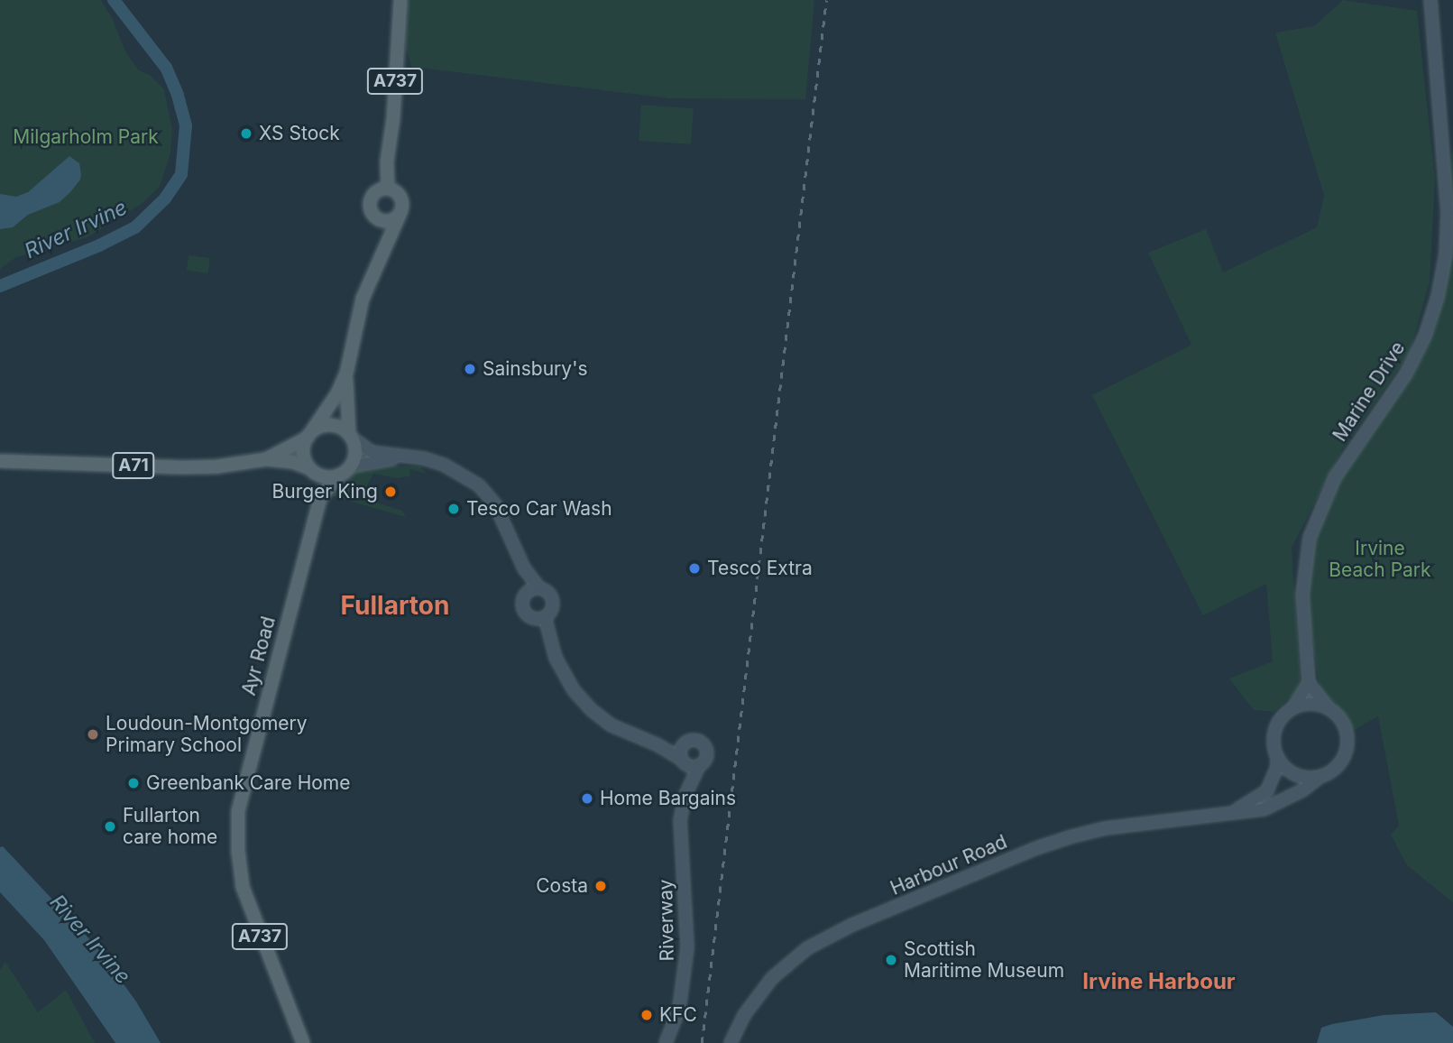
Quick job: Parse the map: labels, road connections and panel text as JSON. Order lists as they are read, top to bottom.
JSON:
{
  "streets": {
    "main road": ["A737", "A71", "Ayr Road"],
    "street": ["Marine Drive", "Harbour Road", "Riverway"]
  },
  "crossings": [
    ["A737", "A71"],
    ["A737", "Ayr Road"]
  ],
  "districts": ["Fullarton", "Irvine Harbour"],
  "water": ["River Irvine"],
  "parks": ["Milgarholm Park", "Irvine Beach Park"],
  "places": [
    "XS Stock",
    "Sainsbury's",
    "Burger King",
    "Tesco Car Wash",
    "Tesco Extra",
    "Loudoun-Montgomery Primary School",
    "Greenbank Care Home",
    "Home Bargains",
    "Fullarton care home",
    "Costa",
    "Scottish Maritime Museum",
    "KFC"
  ]
}
